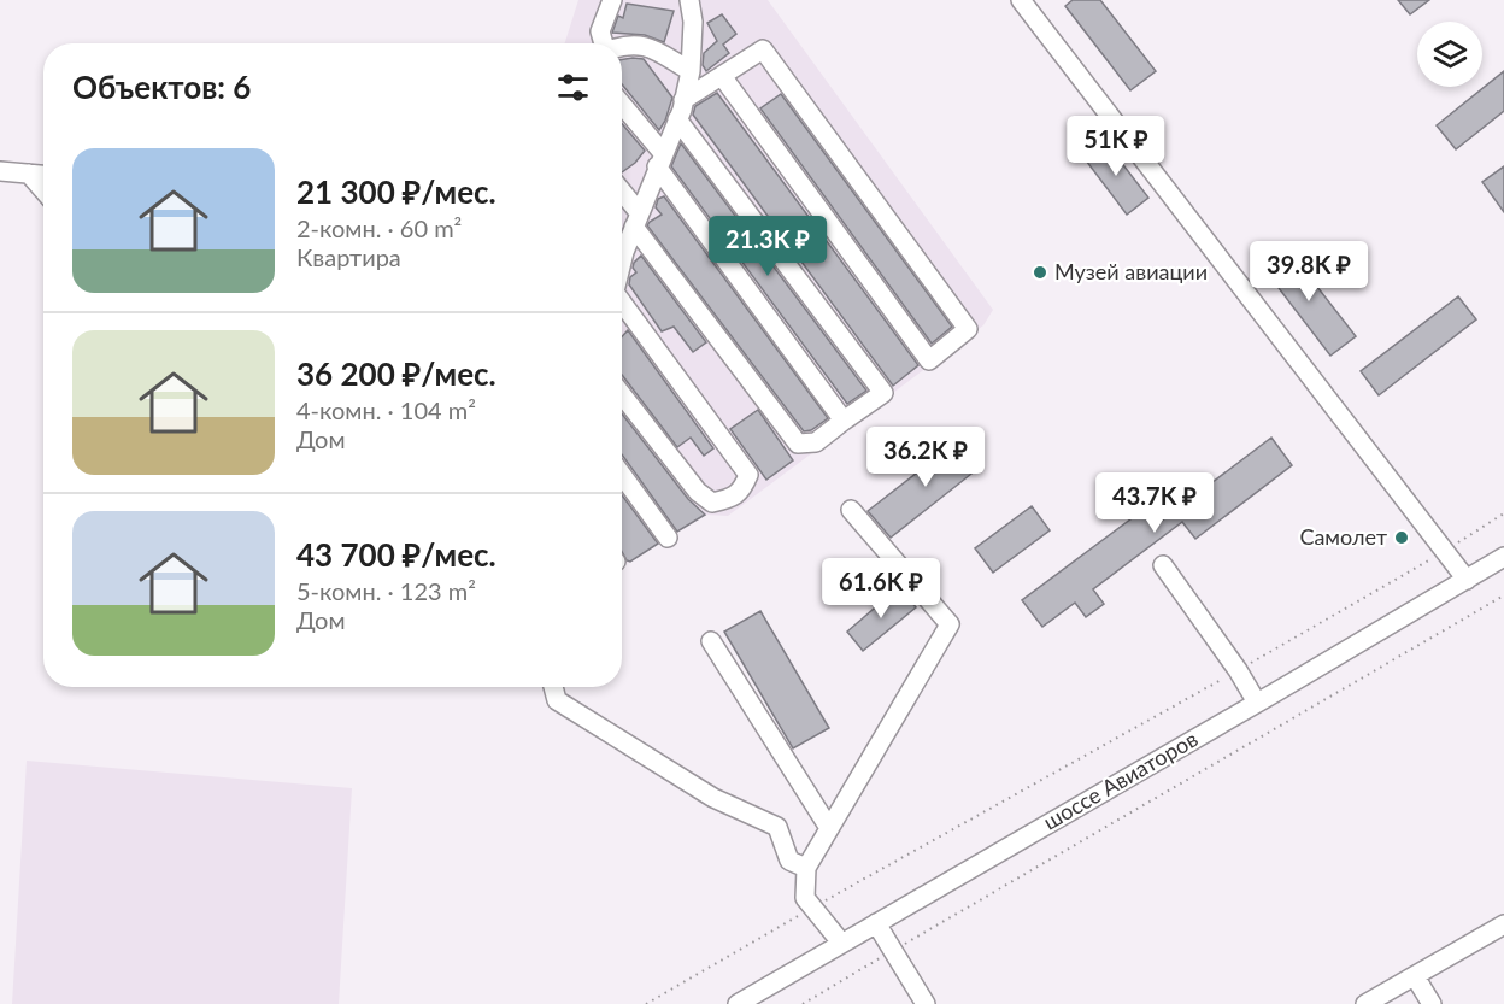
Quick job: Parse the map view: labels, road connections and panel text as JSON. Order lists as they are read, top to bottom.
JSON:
{
  "streets": {
    "street": ["шоссе Авиаторов"]
  },
  "places": ["Музей авиации", "Самолет"],
  "page": {
    "heading": "Объектов: 6",
    "price": [
      "51K ₽",
      "21.3K ₽",
      "39.8K ₽",
      "36.2K ₽",
      "43.7K ₽",
      "61.6K ₽"
    ],
    "list": [
      {
        "name": "21 300 ₽/мес.",
        "note": "2-комн. · 60 m² · Квартира"
      },
      {
        "name": "36 200 ₽/мес.",
        "note": "4-комн. · 104 m² · Дом"
      },
      {
        "name": "43 700 ₽/мес.",
        "note": "5-комн. · 123 m² · Дом"
      }
    ]
  }
}
